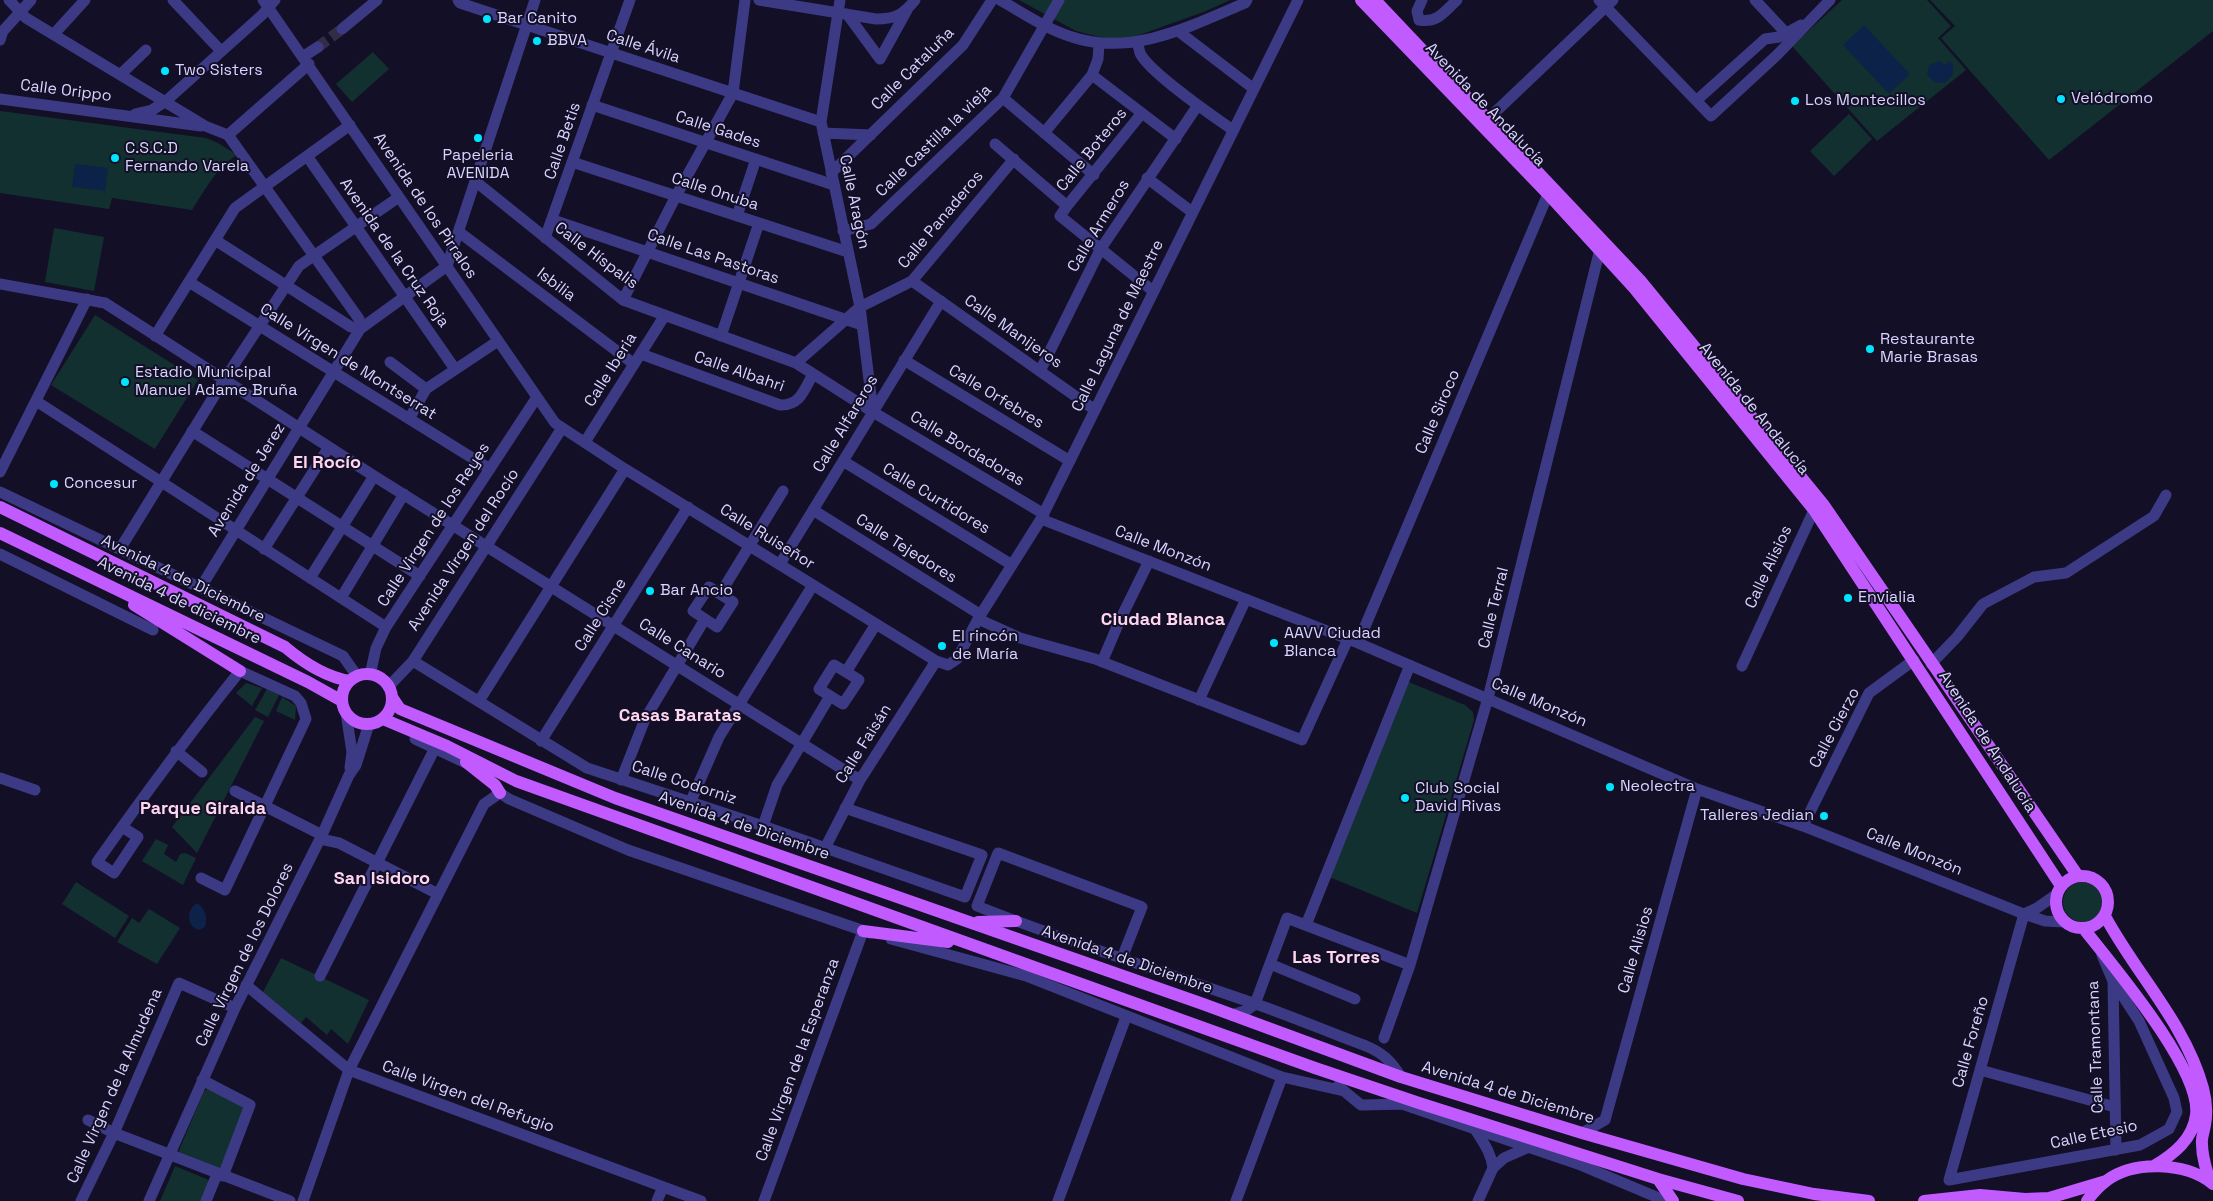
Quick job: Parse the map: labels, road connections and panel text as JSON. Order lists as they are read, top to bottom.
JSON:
{
  "streets": {
    "main road": ["Avenida de Andalucía", "Avenida 4 de Diciembre", "Avenida 4 de diciembre"],
    "street": [
      "Calle Ávila",
      "Calle Cataluña",
      "Calle Orippo",
      "Calle Gades",
      "Calle Betis",
      "Calle Castilla la vieja",
      "Calle Boteros",
      "Calle Onuba",
      "Calle Aragón",
      "Avenida de los Pirralos",
      "Calle Panaderos",
      "Calle Armeros",
      "Avenida de la Cruz Roja",
      "Calle Híspalis",
      "Calle Las Pastoras",
      "Isbilia",
      "Calle Laguna de Maestre",
      "Calle Manijeros",
      "Calle Virgen de Montserrat",
      "Calle Iberia",
      "Calle Albahri",
      "Calle Orfebres",
      "Calle Siroco",
      "Calle Alfareros",
      "Calle Bordadoras",
      "Avenida de Jerez",
      "Calle Curtidores",
      "Calle Virgen de los Reyes",
      "Calle Ruiseñor",
      "Calle Tejedores",
      "Calle Monzón",
      "Avenida Virgen del Rocío",
      "Calle Alisios",
      "Calle Terral",
      "Calle Cisne",
      "Calle Canario",
      "Calle Cierzo",
      "Calle Faisán",
      "Calle Codorniz",
      "Calle Virgen de los Dolores",
      "Calle Foreño",
      "Calle Tramontana",
      "Calle Virgen de la Esperanza",
      "Calle Virgen de la Almudena",
      "Calle Virgen del Refugio",
      "Calle Etesio"
    ]
  },
  "crossings": [
    ["Calle Ávila", "Calle Cataluña"],
    ["Calle Ávila", "Calle Betis"],
    ["Calle Ávila", "Calle Aragón"],
    ["Calle Cataluña", "Calle Aragón"],
    ["Avenida de Andalucía", "Calle Siroco"],
    ["Avenida de Andalucía", "Calle Monzón"],
    ["Avenida de Andalucía", "Calle Alisios"],
    ["Avenida de Andalucía", "Calle Terral"],
    ["Avenida de Andalucía", "Calle Cierzo"],
    ["Calle Gades", "Calle Betis"],
    ["Calle Gades", "Calle Aragón"],
    ["Calle Betis", "Calle Onuba"],
    ["Calle Betis", "Calle Híspalis"],
    ["Calle Betis", "Calle Las Pastoras"],
    ["Calle Castilla la vieja", "Calle Aragón"],
    ["Calle Onuba", "Calle Aragón"],
    ["Calle Aragón", "Calle Panaderos"],
    ["Calle Aragón", "Calle Las Pastoras"],
    ["Calle Aragón", "Calle Alfareros"],
    ["Calle Aragón", "Calle Bordadoras"],
    ["Avenida de los Pirralos", "Avenida de Jerez"],
    ["Avenida de los Pirralos", "Calle Virgen de los Reyes"],
    ["Avenida de los Pirralos", "Calle Ruiseñor"],
    ["Avenida de los Pirralos", "Avenida Virgen del Rocío"],
    ["Calle Panaderos", "Calle Híspalis"],
    ["Calle Panaderos", "Calle Las Pastoras"],
    ["Calle Panaderos", "Calle Manijeros"],
    ["Calle Armeros", "Calle Manijeros"],
    ["Avenida de la Cruz Roja", "Avenida de Jerez"],
    ["Calle Híspalis", "Calle Iberia"],
    ["Calle Híspalis", "Calle Albahri"],
    ["Calle Híspalis", "Calle Bordadoras"],
    ["Isbilia", "Calle Iberia"],
    ["Calle Laguna de Maestre", "Calle Manijeros"],
    ["Calle Laguna de Maestre", "Calle Orfebres"],
    ["Calle Laguna de Maestre", "Calle Bordadoras"],
    ["Calle Laguna de Maestre", "Calle Curtidores"],
    ["Calle Laguna de Maestre", "Calle Ruiseñor"],
    ["Calle Laguna de Maestre", "Calle Tejedores"],
    ["Calle Laguna de Maestre", "Calle Monzón"],
    ["Calle Laguna de Maestre", "Calle Faisán"],
    ["Calle Manijeros", "Calle Alfareros"],
    ["Calle Virgen de Montserrat", "Avenida de Jerez"],
    ["Calle Virgen de Montserrat", "Calle Virgen de los Reyes"],
    ["Calle Iberia", "Calle Albahri"],
    ["Calle Iberia", "Calle Ruiseñor"],
    ["Calle Albahri", "Calle Bordadoras"],
    ["Calle Orfebres", "Calle Alfareros"],
    ["Calle Siroco", "Calle Tejedores"],
    ["Calle Siroco", "Calle Monzón"],
    ["Calle Alfareros", "Calle Bordadoras"],
    ["Calle Alfareros", "Calle Curtidores"],
    ["Calle Alfareros", "Calle Ruiseñor"],
    ["Calle Alfareros", "Calle Tejedores"],
    ["Calle Bordadoras", "Calle Monzón"],
    ["Avenida de Jerez", "Calle Canario"],
    ["Calle Virgen de los Reyes", "Avenida Virgen del Rocío"],
    ["Calle Virgen de los Reyes", "Avenida 4 de Diciembre"],
    ["Calle Virgen de los Reyes", "Avenida 4 de diciembre"],
    ["Calle Virgen de los Reyes", "Calle Canario"],
    ["Calle Virgen de los Reyes", "Calle Virgen de los Dolores"],
    ["Calle Ruiseñor", "Avenida Virgen del Rocío"],
    ["Calle Ruiseñor", "Calle Cisne"],
    ["Calle Ruiseñor", "Calle Faisán"],
    ["Calle Monzón", "Calle Alisios"],
    ["Calle Monzón", "Calle Terral"],
    ["Calle Monzón", "Calle Cierzo"],
    ["Calle Monzón", "Calle Foreño"],
    ["Avenida Virgen del Rocío", "Avenida 4 de Diciembre"],
    ["Avenida Virgen del Rocío", "Avenida 4 de diciembre"],
    ["Avenida Virgen del Rocío", "Calle Canario"],
    ["Avenida Virgen del Rocío", "Calle Codorniz"],
    ["Avenida Virgen del Rocío", "Calle Virgen de los Dolores"],
    ["Calle Alisios", "Avenida 4 de Diciembre"],
    ["Avenida 4 de Diciembre", "Avenida 4 de diciembre"],
    ["Avenida 4 de Diciembre", "Calle Virgen de los Dolores"],
    ["Avenida 4 de diciembre", "Calle Virgen de los Dolores"],
    ["Calle Cisne", "Calle Canario"],
    ["Calle Cisne", "Calle Codorniz"],
    ["Calle Canario", "Calle Faisán"],
    ["Calle Faisán", "Calle Codorniz"],
    ["Calle Virgen de los Dolores", "Calle Virgen de la Almudena"],
    ["Calle Virgen de los Dolores", "Calle Virgen del Refugio"],
    ["Calle Foreño", "Calle Etesio"],
    ["Calle Tramontana", "Calle Etesio"]
  ],
  "districts": [
    "El Rocío",
    "Ciudad Blanca",
    "Casas Baratas",
    "Parque Giralda",
    "San Isidoro",
    "Las Torres"
  ],
  "places": [
    "Bar Canito",
    "BBVA",
    "Two Sisters",
    "Velódromo",
    "Los Montecillos",
    "Papeleria AVENIDA",
    "C.S.C.D Fernando Varela",
    "Restaurante Marie Brasas",
    "Estadio Municipal Manuel Adame Bruña",
    "Concesur",
    "Bar Ancio",
    "Envialia",
    "AAVV Ciudad Blanca",
    "El rincón de María",
    "Neolectra",
    "Club Social David Rivas",
    "Talleres Jedian"
  ]
}
